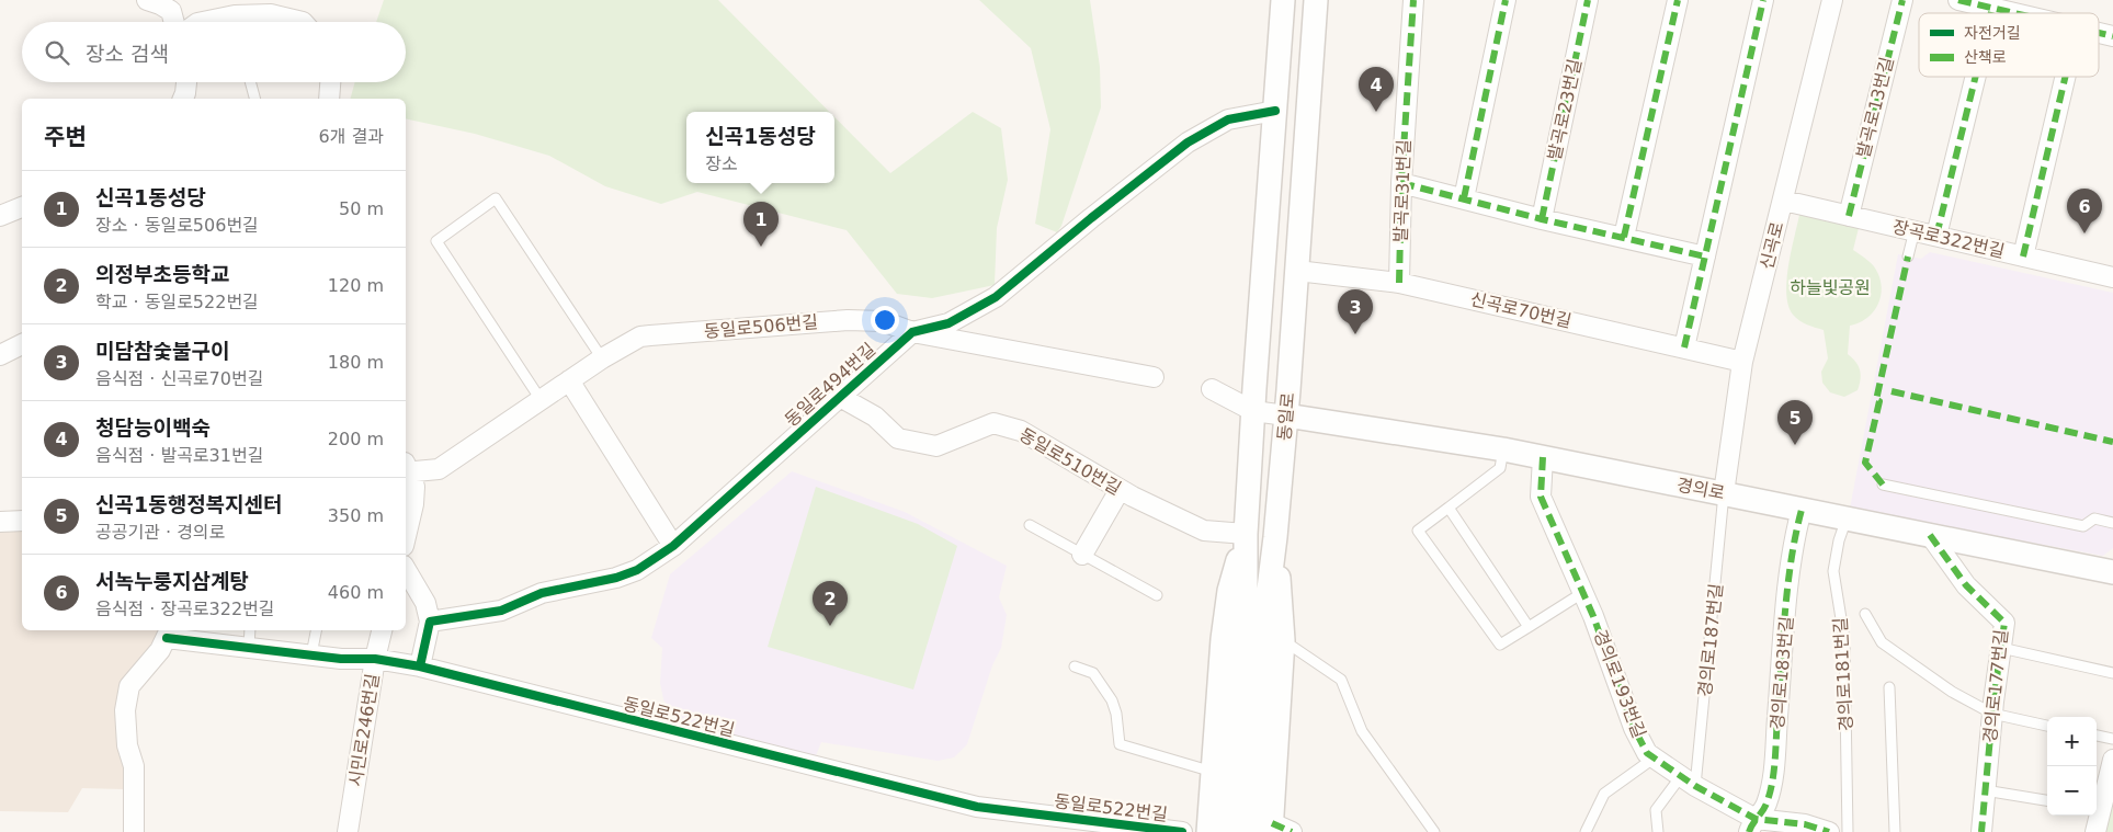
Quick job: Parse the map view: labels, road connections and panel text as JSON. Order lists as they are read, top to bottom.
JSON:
{
  "streets": {
    "street": [
      "발곡로13번길",
      "발곡로23번길",
      "발곡로31번길",
      "장곡로322번길",
      "신곡로",
      "신곡로70번길",
      "동일로506번길",
      "동일로494번길",
      "동일로",
      "동일로510번길",
      "경의로",
      "경의로183번길",
      "경의로193번길",
      "경의로177번길",
      "동일로522번길",
      "시민로246번길"
    ],
    "lane": ["경의로187번길", "경의로181번길"]
  },
  "crossings": [
    ["발곡로13번길", "장곡로322번길"],
    ["발곡로31번길", "신곡로70번길"],
    ["장곡로322번길", "신곡로"],
    ["신곡로", "신곡로70번길"],
    ["신곡로", "경의로"],
    ["신곡로", "경의로187번길"],
    ["신곡로70번길", "동일로"],
    ["동일로506번길", "동일로494번길"],
    ["동일로494번길", "동일로"],
    ["동일로494번길", "동일로510번길"],
    ["동일로", "동일로510번길"],
    ["동일로", "경의로"],
    ["경의로", "경의로187번길"],
    ["경의로", "경의로183번길"],
    ["경의로", "경의로181번길"],
    ["경의로", "경의로193번길"],
    ["경의로", "경의로177번길"],
    ["경의로187번길", "경의로193번길"],
    ["경의로183번길", "경의로193번길"],
    ["동일로522번길", "시민로246번길"]
  ],
  "parks": ["하늘빛공원"],
  "legend": ["자전거길", "산책로"],
  "page": {
    "search": "장소 검색",
    "pins": [
      "4",
      "6",
      "1",
      "3",
      "5",
      "2"
    ],
    "heading": ["주변", "6개 결과"],
    "popup": ["신곡1동성당", "장소"],
    "list": [
      {
        "mark": "1",
        "name": "신곡1동성당",
        "note": "장소 · 동일로506번길",
        "value": "50 m"
      },
      {
        "mark": "2",
        "name": "의정부초등학교",
        "note": "학교 · 동일로522번길",
        "value": "120 m"
      },
      {
        "mark": "3",
        "name": "미담참숯불구이",
        "note": "음식점 · 신곡로70번길",
        "value": "180 m"
      },
      {
        "mark": "4",
        "name": "청담능이백숙",
        "note": "음식점 · 발곡로31번길",
        "value": "200 m"
      },
      {
        "mark": "5",
        "name": "신곡1동행정복지센터",
        "note": "공공기관 · 경의로",
        "value": "350 m"
      },
      {
        "mark": "6",
        "name": "서녹누룽지삼계탕",
        "note": "음식점 · 장곡로322번길",
        "value": "460 m"
      }
    ],
    "map_buttons": ["+", "−"]
  }
}
